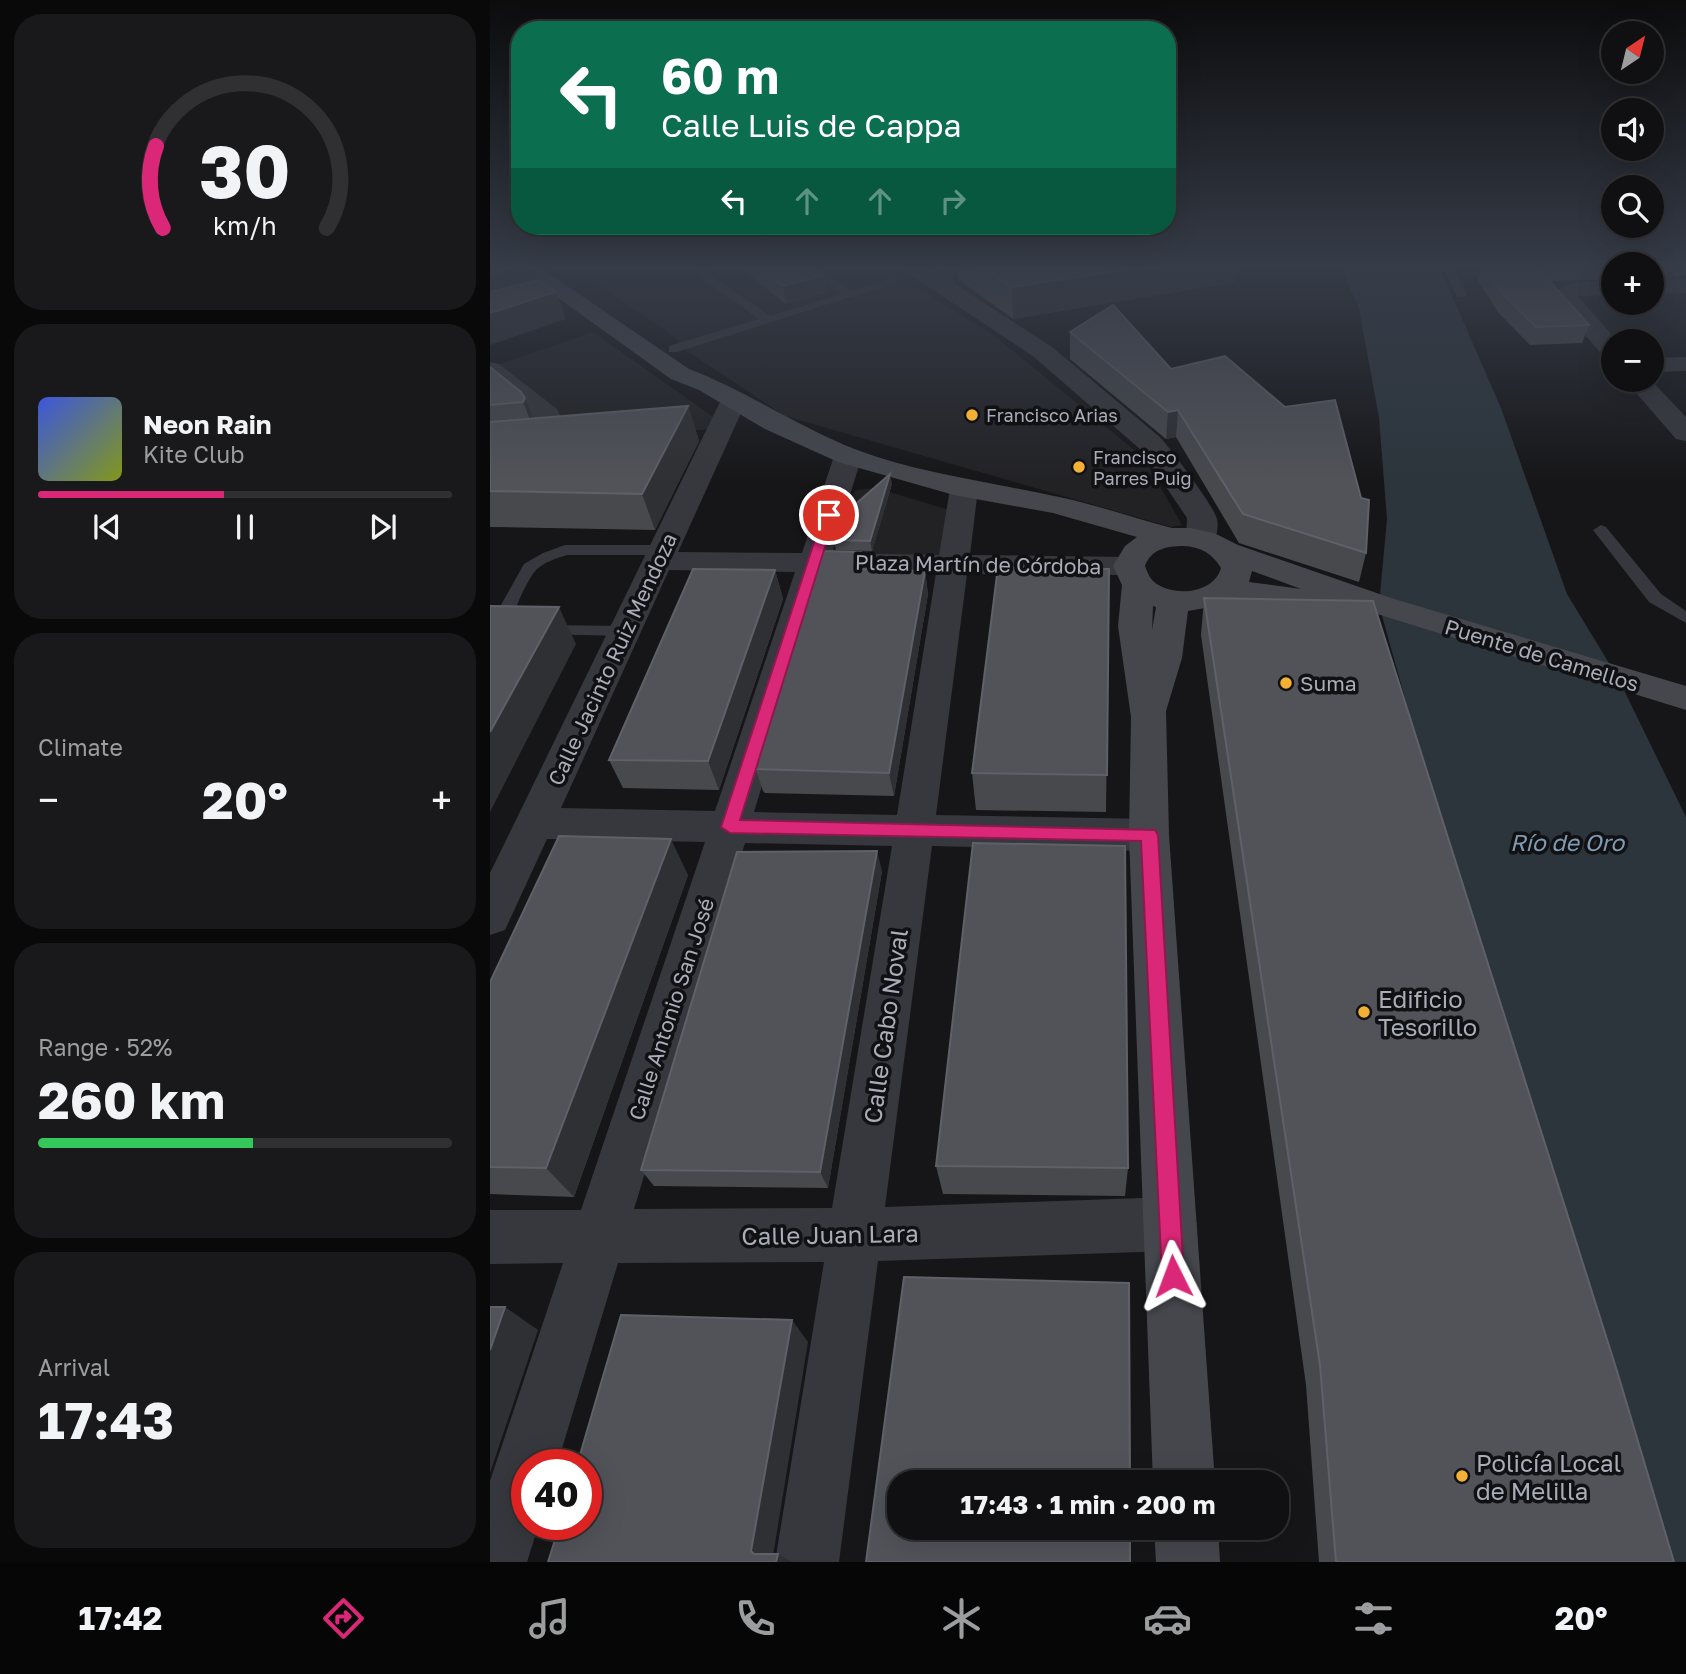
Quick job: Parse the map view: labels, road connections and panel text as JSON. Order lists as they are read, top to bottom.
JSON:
{
  "streets": {
    "main road": ["Puente de Camellos"],
    "street": [
      "Plaza Martín de Córdoba",
      "Calle Jacinto Ruiz Mendoza",
      "Calle Antonio San José",
      "Calle Cabo Noval",
      "Calle Juan Lara"
    ]
  },
  "crossings": [
    ["Plaza Martín de Córdoba", "Puente de Camellos"],
    ["Plaza Martín de Córdoba", "Calle Jacinto Ruiz Mendoza"],
    ["Plaza Martín de Córdoba", "Calle Antonio San José"],
    ["Plaza Martín de Córdoba", "Calle Cabo Noval"],
    ["Calle Antonio San José", "Calle Juan Lara"],
    ["Calle Cabo Noval", "Calle Juan Lara"]
  ],
  "water": ["Río de Oro"],
  "places": [
    "Francisco Arias",
    "Francisco Parres Puig",
    "Suma",
    "Edificio Tesorillo",
    "Policía Local de Melilla"
  ],
  "north": "top right",
  "page": {
    "map_buttons": ["+", "−"],
    "turn": ["60 m", "Calle Luis de Cappa"],
    "song": ["Neon Rain", "Kite Club"],
    "tile": [
      "Climate",
      ["Range · 52%", "260 km"],
      ["Arrival", "17:43"]
    ],
    "heat": ["−", "20°", "+"],
    "limit": "40",
    "trip": "17:43 · 1 min · 200 m",
    "tabs": ["17:42", "20°"],
    "gauge": ["30", "km/h"]
  }
}
